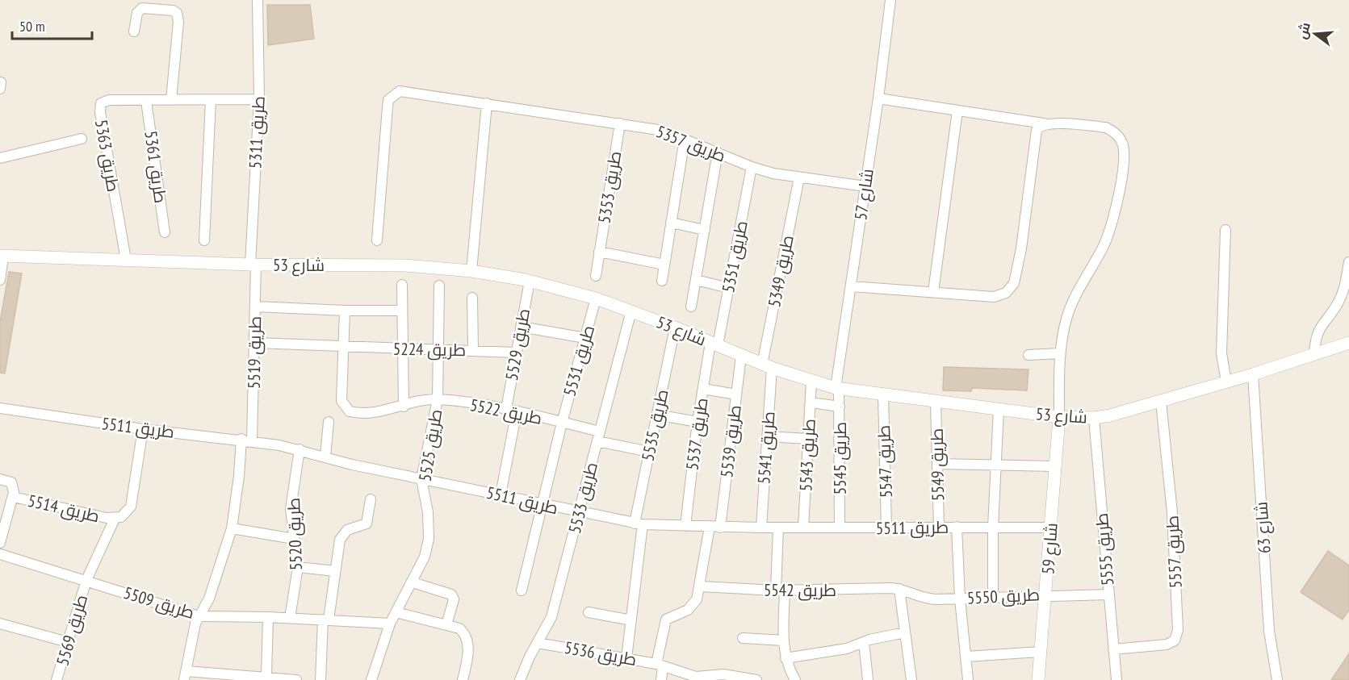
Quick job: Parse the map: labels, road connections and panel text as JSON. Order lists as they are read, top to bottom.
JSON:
{
  "streets": {
    "street": [
      "طريق 5311",
      "طريق 5357",
      "طريق 5363",
      "طريق 5361",
      "طريق 5353",
      "شارع 57",
      "طريق 5351",
      "شارع 53",
      "طريق 5349",
      "طريق 5529",
      "طريق 5224",
      "طريق 5519",
      "طريق 5531",
      "طريق 5522",
      "طريق 5535",
      "طريق 5511",
      "طريق 5537",
      "طريق 5539",
      "طريق 5525",
      "طريق 5541",
      "طريق 5543",
      "طريق 5545",
      "طريق 5547",
      "طريق 5549",
      "طريق 5533",
      "طريق 5514",
      "شارع 63",
      "طريق 5520",
      "شارع 59",
      "طريق 5555",
      "طريق 5557",
      "طريق 5542",
      "طريق 5550",
      "طريق 5509",
      "طريق 5569",
      "طريق 5536"
    ]
  },
  "crossings": [
    ["طريق 5311", "طريق 5363"],
    ["طريق 5311", "شارع 53"],
    ["طريق 5311", "طريق 5519"],
    ["طريق 5357", "طريق 5353"],
    ["طريق 5357", "شارع 57"],
    ["طريق 5357", "طريق 5351"],
    ["طريق 5357", "طريق 5349"],
    ["طريق 5363", "طريق 5361"],
    ["طريق 5363", "شارع 53"],
    ["شارع 57", "شارع 53"],
    ["شارع 57", "طريق 5545"],
    ["طريق 5351", "شارع 53"],
    ["طريق 5351", "طريق 5537"],
    ["شارع 53", "طريق 5349"],
    ["شارع 53", "طريق 5529"],
    ["شارع 53", "طريق 5519"],
    ["شارع 53", "طريق 5531"],
    ["شارع 53", "طريق 5535"],
    ["شارع 53", "طريق 5537"],
    ["شارع 53", "طريق 5539"],
    ["شارع 53", "طريق 5541"],
    ["شارع 53", "طريق 5543"],
    ["شارع 53", "طريق 5545"],
    ["شارع 53", "طريق 5547"],
    ["شارع 53", "طريق 5549"],
    ["شارع 53", "طريق 5533"],
    ["شارع 53", "شارع 63"],
    ["شارع 53", "شارع 59"],
    ["شارع 53", "طريق 5555"],
    ["شارع 53", "طريق 5557"],
    ["طريق 5349", "طريق 5541"],
    ["طريق 5529", "طريق 5224"],
    ["طريق 5529", "طريق 5522"],
    ["طريق 5529", "طريق 5511"],
    ["طريق 5224", "طريق 5519"],
    ["طريق 5224", "طريق 5522"],
    ["طريق 5224", "طريق 5525"],
    ["طريق 5519", "طريق 5511"],
    ["طريق 5531", "طريق 5522"],
    ["طريق 5522", "طريق 5535"],
    ["طريق 5522", "طريق 5525"],
    ["طريق 5522", "طريق 5533"],
    ["طريق 5535", "طريق 5511"],
    ["طريق 5535", "طريق 5536"],
    ["طريق 5511", "طريق 5537"],
    ["طريق 5511", "طريق 5539"],
    ["طريق 5511", "طريق 5525"],
    ["طريق 5511", "طريق 5541"],
    ["طريق 5511", "طريق 5543"],
    ["طريق 5511", "طريق 5545"],
    ["طريق 5511", "طريق 5547"],
    ["طريق 5511", "طريق 5549"],
    ["طريق 5511", "طريق 5533"],
    ["طريق 5511", "طريق 5514"],
    ["طريق 5511", "طريق 5520"],
    ["طريق 5511", "شارع 59"],
    ["طريق 5525", "طريق 5509"],
    ["طريق 5533", "طريق 5536"],
    ["طريق 5514", "طريق 5509"],
    ["طريق 5514", "طريق 5569"],
    ["طريق 5520", "طريق 5509"],
    ["شارع 59", "طريق 5550"],
    ["طريق 5555", "طريق 5557"],
    ["طريق 5555", "طريق 5550"],
    ["طريق 5542", "طريق 5550"],
    ["طريق 5509", "طريق 5569"]
  ],
  "scale_bar": "50 m",
  "north": "left"
}
